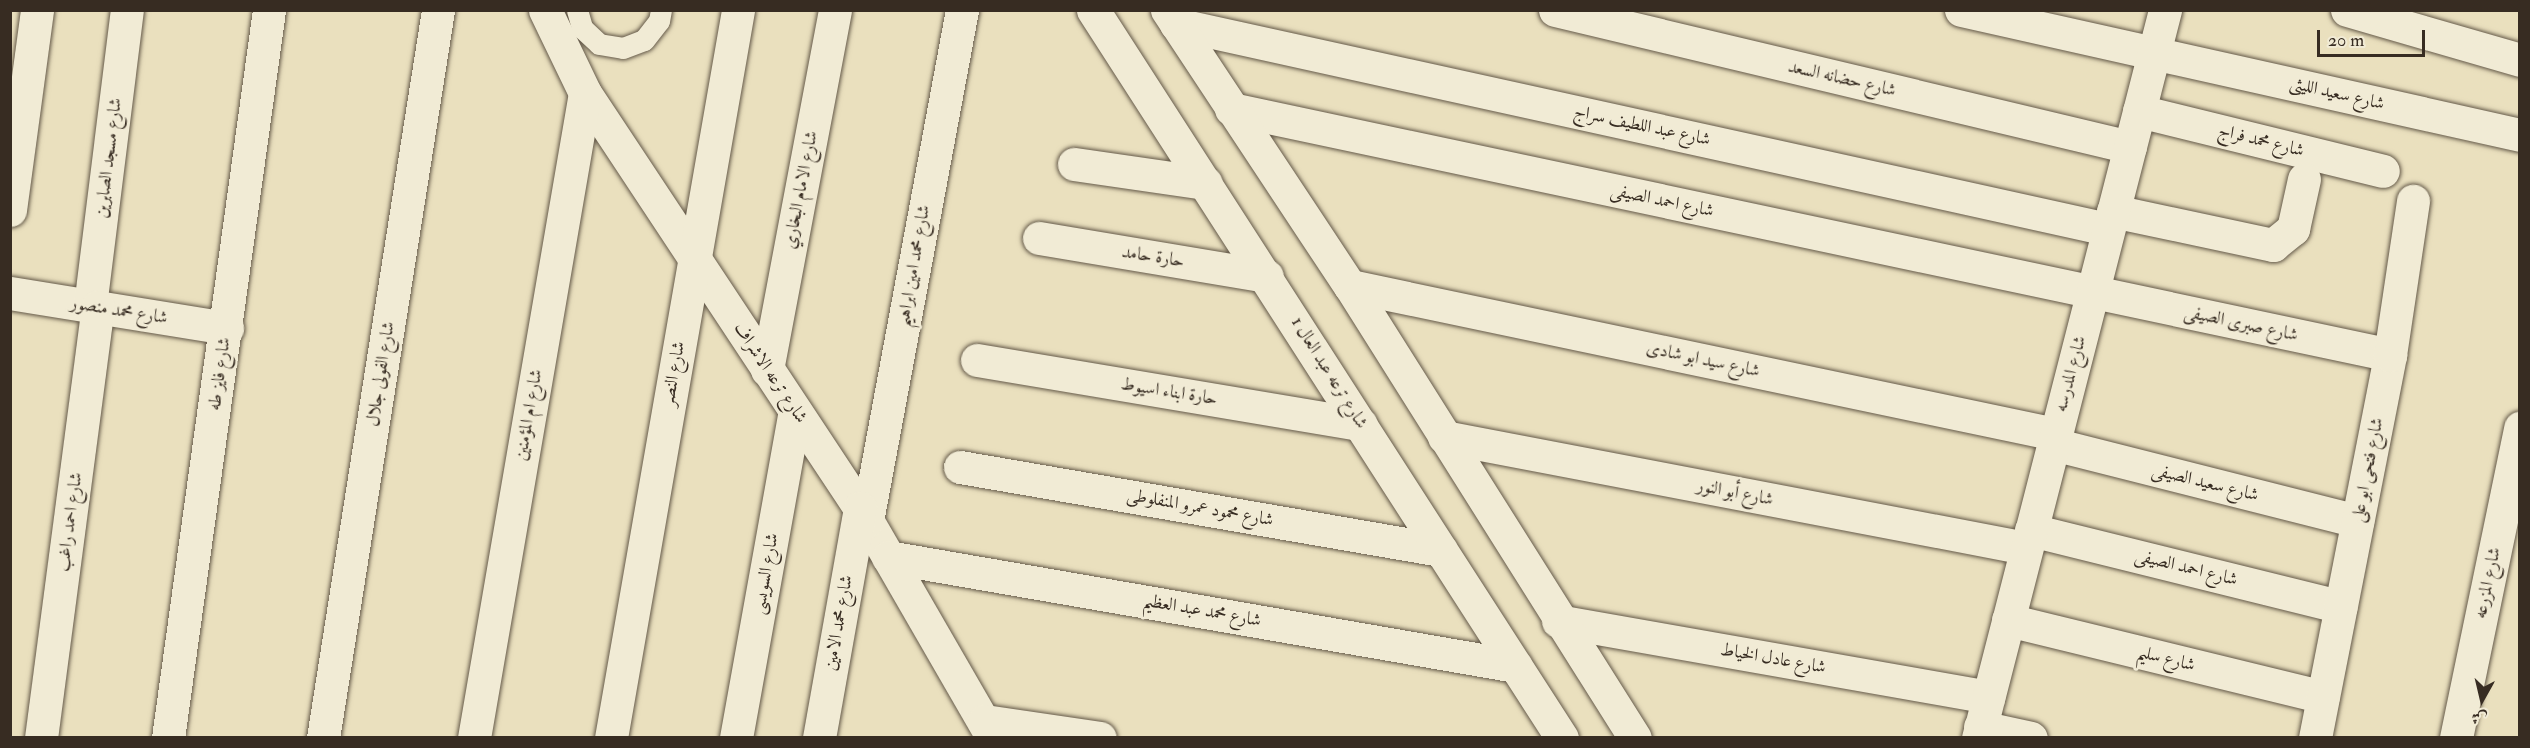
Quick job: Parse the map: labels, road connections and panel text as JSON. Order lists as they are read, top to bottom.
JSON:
{
  "streets": {
    "street": [
      "شارع حضانه السعد",
      "شارع سعيد الليثى",
      "شارع عبد اللطيف سراج",
      "شارع محمد فراج",
      "شارع مسجد الصابرين",
      "شارع الامام البخاري",
      "شارع احمد الصيفى",
      "حارة حامد",
      "شارع محمد امين ابراهيم",
      "شارع محمد منصور",
      "شارع صبرى الصيفى",
      "شارع سيد ابو شادى",
      "شارع ترعه الاشراف",
      "شارع ترعه عبد العال 1",
      "شارع فايز طه",
      "شارع الفولى جلال",
      "شارع النصر",
      "شارع المدرسه",
      "حارة ابناء اسيوط",
      "شارع ام المؤمنين",
      "شارع فتحى ابو على",
      "شارع سعيد الصيفى",
      "شارع أبو النور",
      "شارع محمود عمرو المنفلوطى",
      "شارع احمد راغب",
      "شارع السويسى",
      "شارع المزرعه",
      "شارع محمد عبد العظيم",
      "شارع محمد الامين",
      "شارع عادل الخياط",
      "شارع سليم"
    ]
  },
  "crossings": [
    ["شارع حضانه السعد", "شارع المدرسه"],
    ["شارع سعيد الليثى", "شارع المدرسه"],
    ["شارع عبد اللطيف سراج", "شارع المدرسه"],
    ["شارع محمد فراج", "شارع المدرسه"],
    ["شارع مسجد الصابرين", "شارع محمد منصور"],
    ["شارع مسجد الصابرين", "شارع احمد راغب"],
    ["شارع الامام البخاري", "شارع ترعه الاشراف"],
    ["شارع احمد الصيفى", "شارع صبرى الصيفى"],
    ["شارع احمد الصيفى", "شارع المدرسه"],
    ["شارع احمد الصيفى", "شارع فتحى ابو على"],
    ["شارع احمد الصيفى", "شارع أبو النور"],
    ["حارة حامد", "شارع ترعه عبد العال 1"],
    ["شارع محمد امين ابراهيم", "شارع ترعه الاشراف"],
    ["شارع محمد امين ابراهيم", "شارع محمد الامين"],
    ["شارع محمد منصور", "شارع فايز طه"],
    ["شارع محمد منصور", "شارع احمد راغب"],
    ["شارع صبرى الصيفى", "شارع المدرسه"],
    ["شارع صبرى الصيفى", "شارع فتحى ابو على"],
    ["شارع سيد ابو شادى", "شارع المدرسه"],
    ["شارع سيد ابو شادى", "شارع سعيد الصيفى"],
    ["شارع ترعه الاشراف", "شارع النصر"],
    ["شارع ترعه الاشراف", "شارع ام المؤمنين"],
    ["شارع ترعه الاشراف", "شارع السويسى"],
    ["شارع ترعه الاشراف", "شارع محمد عبد العظيم"],
    ["شارع ترعه الاشراف", "شارع محمد الامين"],
    ["شارع ترعه عبد العال 1", "حارة ابناء اسيوط"],
    ["شارع ترعه عبد العال 1", "شارع محمود عمرو المنفلوطى"],
    ["شارع ترعه عبد العال 1", "شارع محمد عبد العظيم"],
    ["شارع المدرسه", "شارع سعيد الصيفى"],
    ["شارع المدرسه", "شارع أبو النور"],
    ["شارع المدرسه", "شارع عادل الخياط"],
    ["شارع المدرسه", "شارع سليم"],
    ["شارع فتحى ابو على", "شارع سعيد الصيفى"],
    ["شارع فتحى ابو على", "شارع سليم"]
  ],
  "scale_bar": "20 m",
  "north": "bottom"
}
